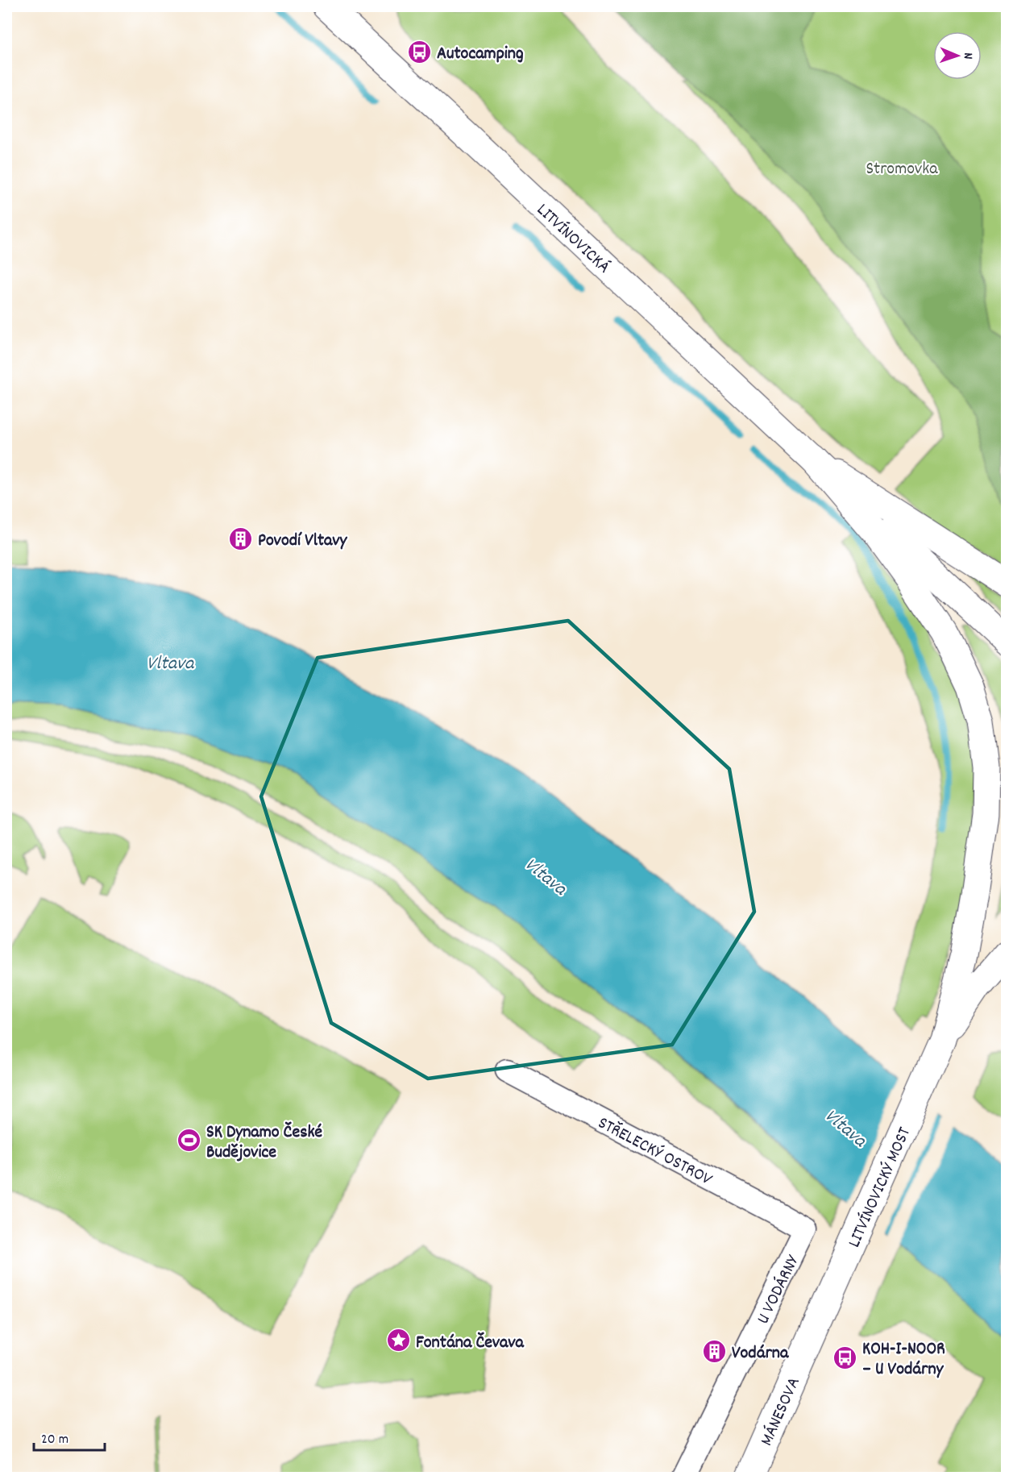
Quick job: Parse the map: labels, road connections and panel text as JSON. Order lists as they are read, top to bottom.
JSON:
{
  "streets": {
    "main road": ["LITVÍNOVICKÁ", "LITVÍNOVICKÝ MOST", "MÁNESOVA"],
    "street": ["STŘELECKÝ OSTROV", "U VODÁRNY"]
  },
  "crossings": [
    ["STŘELECKÝ OSTROV", "U VODÁRNY"],
    ["LITVÍNOVICKÝ MOST", "MÁNESOVA"]
  ],
  "water": ["Vltava"],
  "parks": ["Stromovka"],
  "places": {
    "bus stop": ["Autocamping", "KOH-I-NOOR – U Vodárny"],
    "building": ["Povodí Vltavy", "Vodárna"],
    "sports": ["SK Dynamo České Budějovice"],
    "place": ["Fontána Čevava"]
  },
  "scale_bar": "20 m",
  "north": "right"
}
